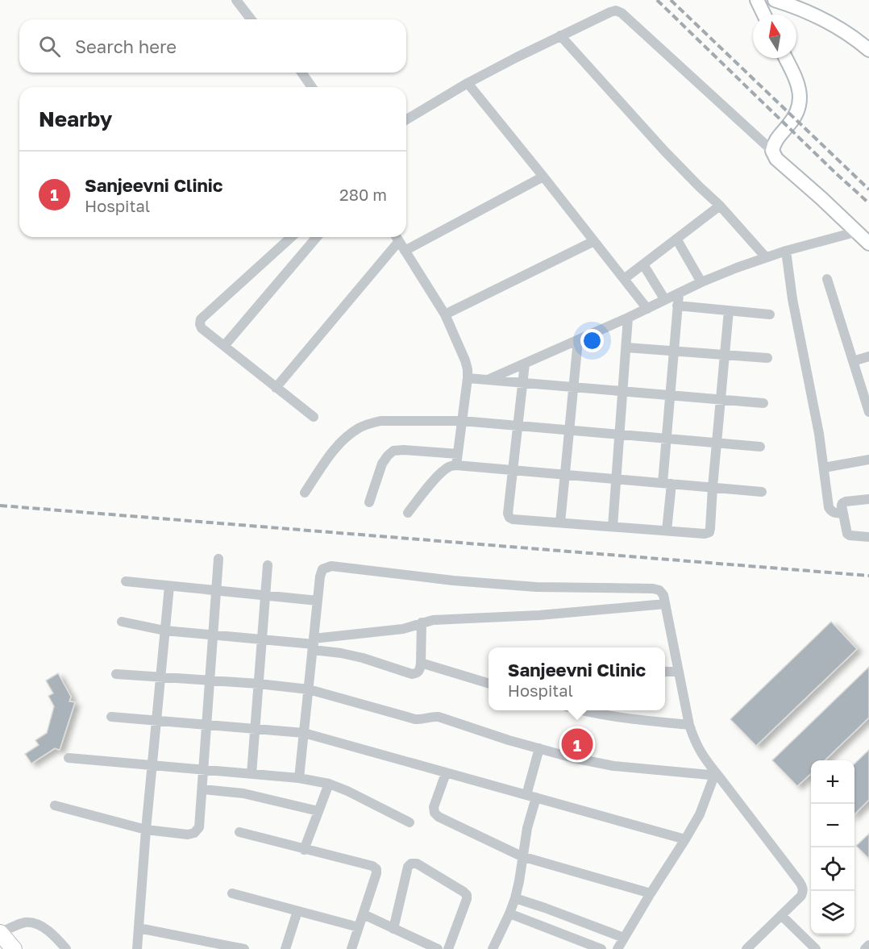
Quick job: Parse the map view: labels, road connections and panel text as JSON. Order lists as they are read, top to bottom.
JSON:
{
  "north": "top",
  "page": {
    "search": "Search here",
    "heading": "Nearby",
    "list": [
      {
        "mark": "1",
        "name": "Sanjeevni Clinic",
        "note": "Hospital",
        "value": "280 m"
      }
    ],
    "popup": ["Sanjeevni Clinic", "Hospital"],
    "pins": "1",
    "map_buttons": ["+", "−"]
  }
}
